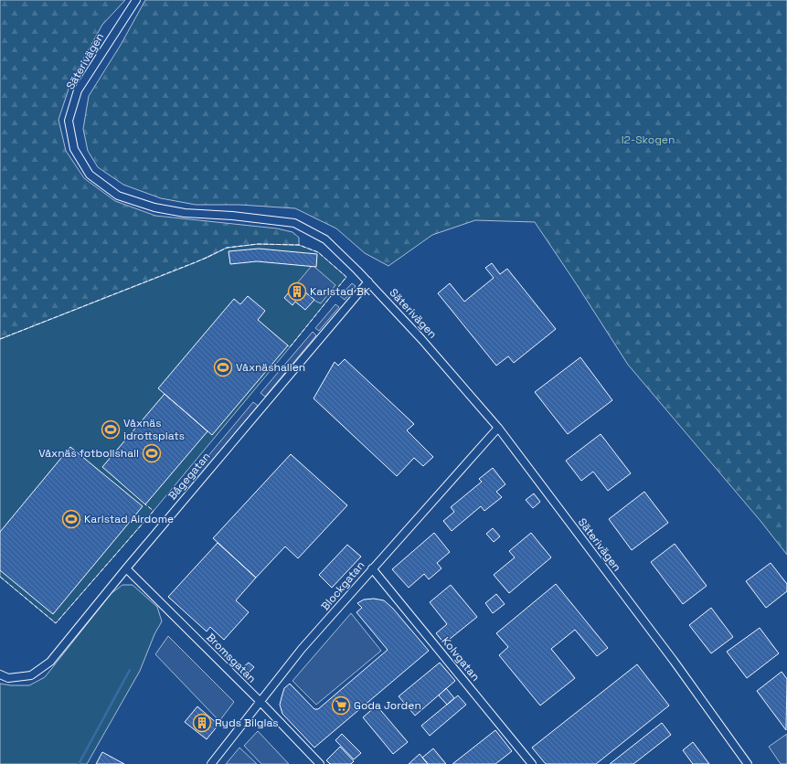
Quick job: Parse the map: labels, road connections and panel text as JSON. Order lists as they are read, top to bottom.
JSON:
{
  "streets": {
    "street": [
      "Säterivägen",
      "Bågegatan",
      "Blockgatan",
      "Bromsgatan",
      "Kolvgatan"
    ]
  },
  "crossings": [
    ["Säterivägen", "Bågegatan"],
    ["Säterivägen", "Blockgatan"],
    ["Bågegatan", "Bromsgatan"],
    ["Blockgatan", "Bromsgatan"],
    ["Blockgatan", "Kolvgatan"]
  ],
  "parks": ["I2-Skogen"],
  "places": {
    "building": ["Karlstad BK", "Ryds Bilglas"],
    "sports": [
      "Våxnäshallen",
      "Våxnäs idrottsplats",
      "Våxnäs fotbollshall",
      "Karlstad Airdome"
    ],
    "supermarket": ["Goda Jorden"]
  }
}
